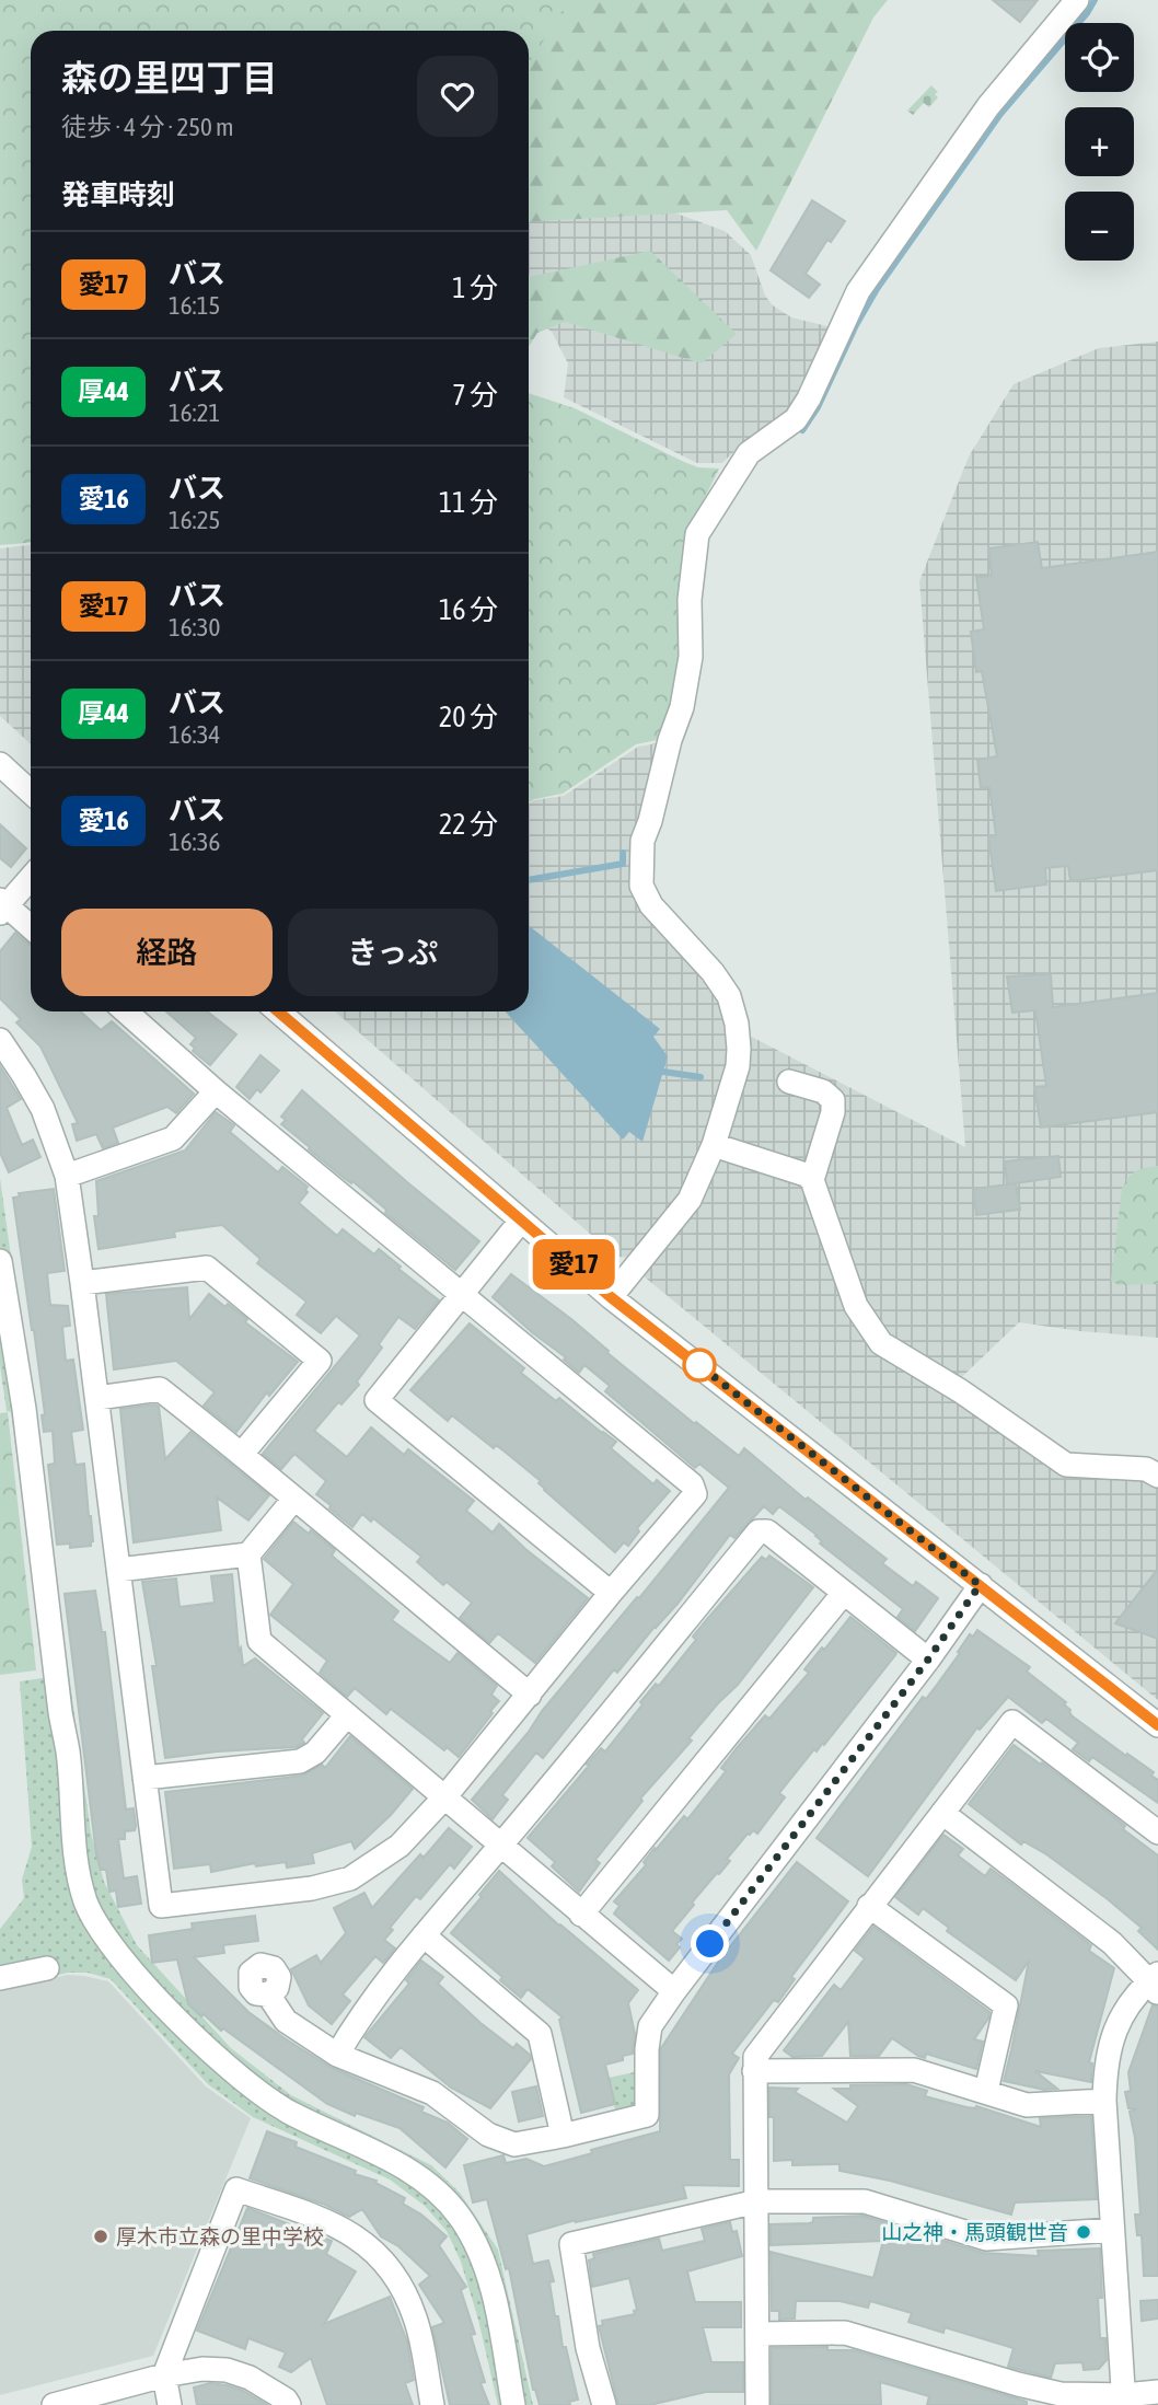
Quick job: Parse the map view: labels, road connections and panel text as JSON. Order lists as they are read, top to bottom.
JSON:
{
  "places": ["山之神・馬頭観世音", "厚木市立森の里中学校"],
  "lines": ["bus line 愛17"],
  "page": {
    "on_map": "愛17",
    "map_buttons": ["+", "−"],
    "heading": [
      ["森の里四丁目", "徒歩 · 4 分 · 250 m"],
      "発車時刻"
    ],
    "list": [
      {
        "mark": "愛17",
        "name": "バス",
        "note": "16:15",
        "value": "1 分"
      },
      {
        "mark": "厚44",
        "name": "バス",
        "note": "16:21",
        "value": "7 分"
      },
      {
        "mark": "愛16",
        "name": "バス",
        "note": "16:25",
        "value": "11 分"
      },
      {
        "mark": "愛17",
        "name": "バス",
        "note": "16:30",
        "value": "16 分"
      },
      {
        "mark": "厚44",
        "name": "バス",
        "note": "16:34",
        "value": "20 分"
      },
      {
        "mark": "愛16",
        "name": "バス",
        "note": "16:36",
        "value": "22 分"
      }
    ],
    "buttons": ["経路", "きっぷ"]
  }
}
